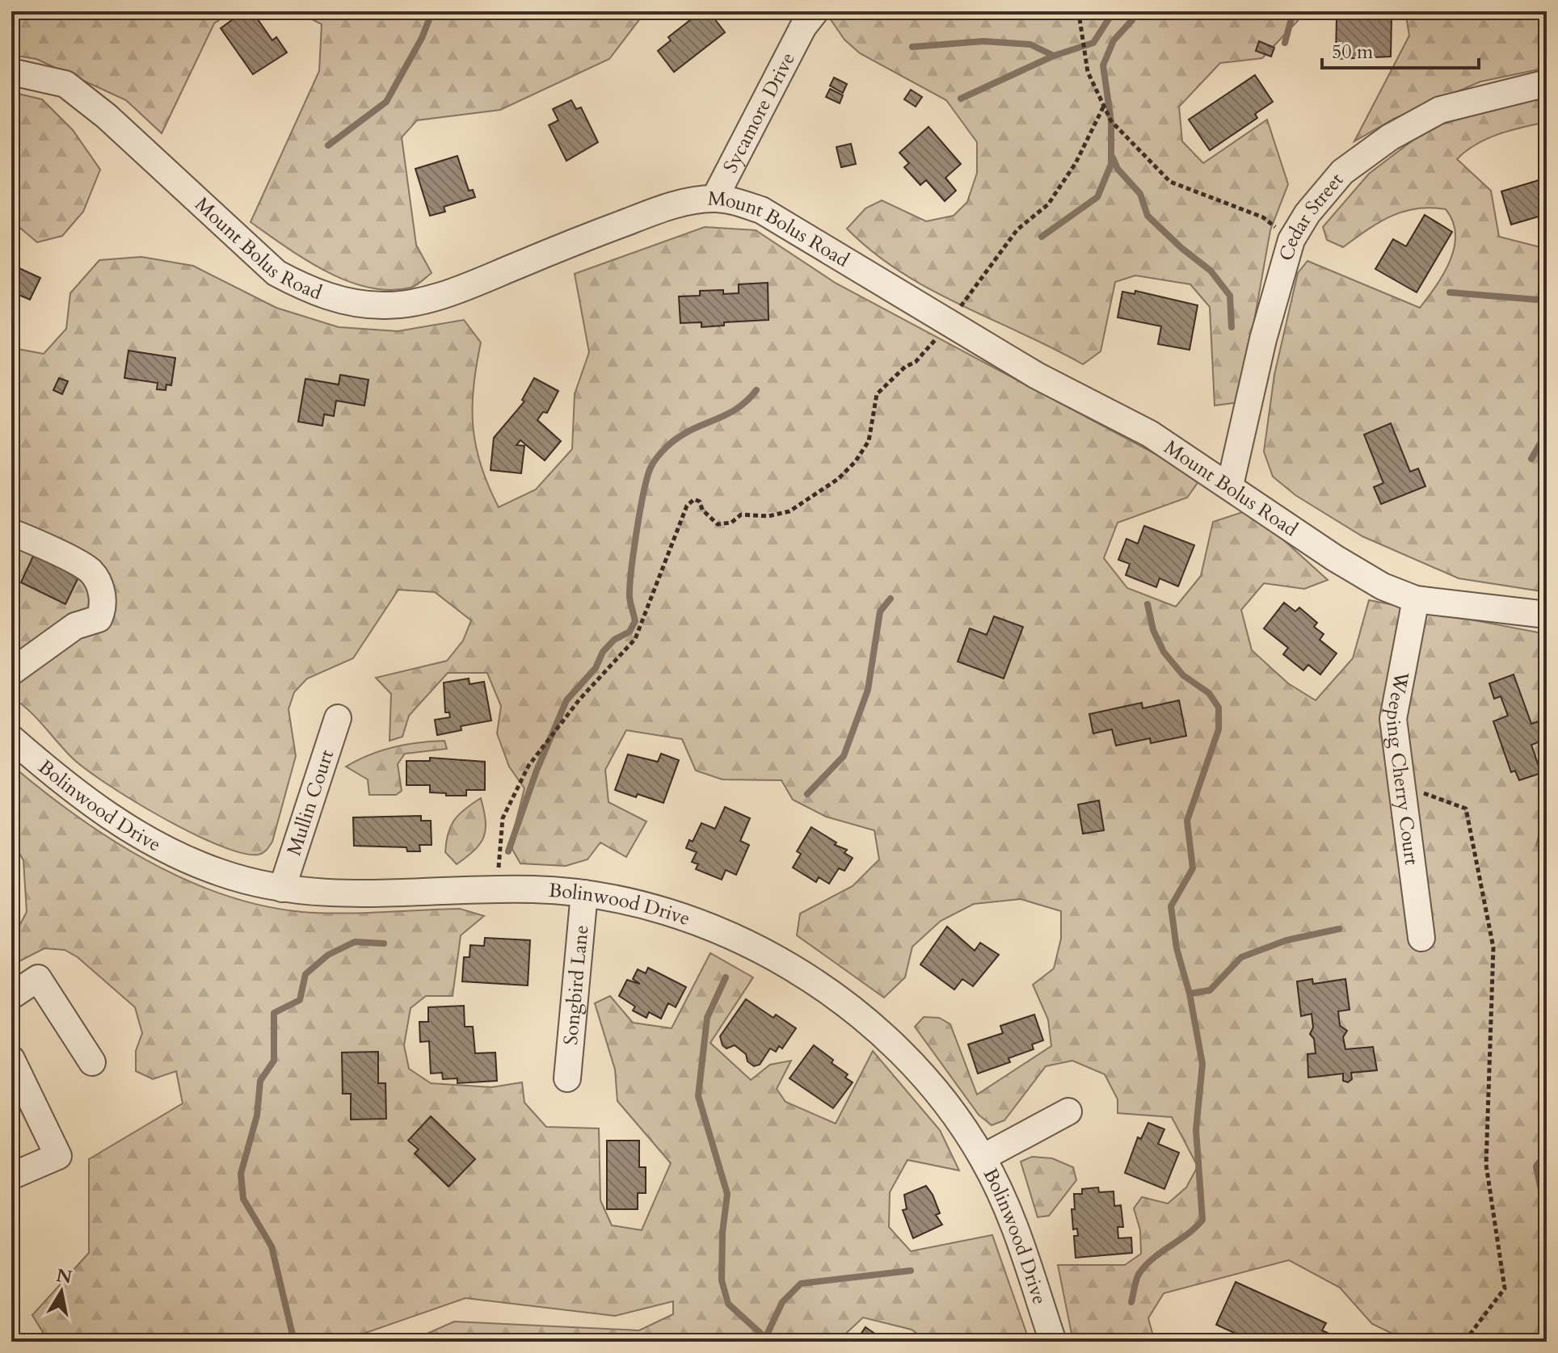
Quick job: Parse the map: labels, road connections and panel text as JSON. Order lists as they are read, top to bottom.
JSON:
{
  "streets": {
    "street": [
      "Sycamore Drive",
      "Cedar Street",
      "Mount Bolus Road",
      "Weeping Cherry Court",
      "Mullin Court",
      "Bolinwood Drive",
      "Songbird Lane"
    ]
  },
  "crossings": [
    ["Sycamore Drive", "Mount Bolus Road"],
    ["Cedar Street", "Mount Bolus Road"],
    ["Mount Bolus Road", "Weeping Cherry Court"],
    ["Mullin Court", "Bolinwood Drive"],
    ["Bolinwood Drive", "Songbird Lane"]
  ],
  "scale_bar": "50 m",
  "north": "top"
}
